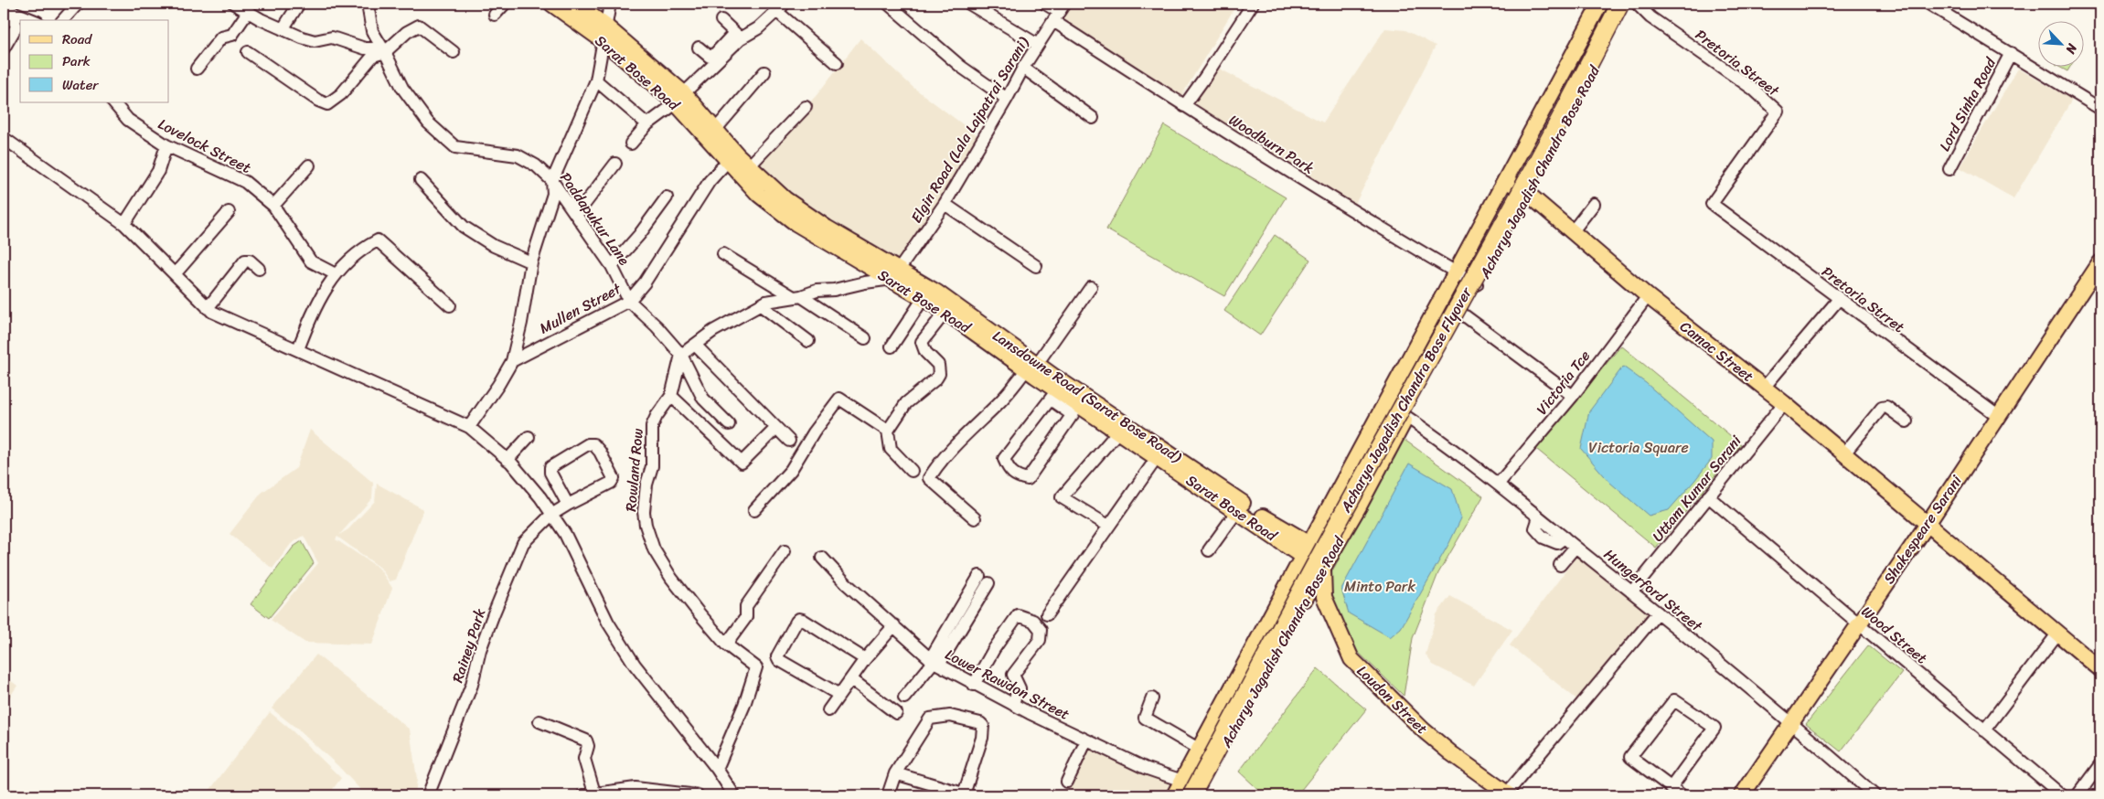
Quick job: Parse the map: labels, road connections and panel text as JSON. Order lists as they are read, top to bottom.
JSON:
{
  "streets": {
    "highway": ["Acharya Jagadish Chandra Bose Flyover"],
    "main road": [
      "Sarat Bose Road",
      "Acharya Jagadish Chandra Bose Road",
      "Camac Street",
      "Lansdowne Road (Sarat Bose Road)",
      "Shakespeare Sarani",
      "Loudon Street"
    ],
    "street": [
      "Pretoria Street",
      "Lord Sinha Road",
      "Elgin Road (Lala Lajpatrai Sarani)",
      "Woodburn Park",
      "Lovelock Street",
      "Paddapukur Lane",
      "Pretoria Strret",
      "Mullen Street",
      "Victoria Tce",
      "Rowland Row",
      "Uttam Kumar Sarani",
      "Hungerford Street",
      "Wood Street",
      "Rainey Park",
      "Lower Rawdon Street"
    ]
  },
  "crossings": [
    ["Pretoria Street", "Pretoria Strret"],
    ["Sarat Bose Road", "Elgin Road (Lala Lajpatrai Sarani)"],
    ["Sarat Bose Road", "Acharya Jagadish Chandra Bose Road"],
    ["Sarat Bose Road", "Mullen Street"],
    ["Sarat Bose Road", "Lansdowne Road (Sarat Bose Road)"],
    ["Sarat Bose Road", "Loudon Street"],
    ["Elgin Road (Lala Lajpatrai Sarani)", "Woodburn Park"],
    ["Elgin Road (Lala Lajpatrai Sarani)", "Lansdowne Road (Sarat Bose Road)"],
    ["Woodburn Park", "Acharya Jagadish Chandra Bose Road"],
    ["Acharya Jagadish Chandra Bose Road", "Camac Street"],
    ["Acharya Jagadish Chandra Bose Road", "Lansdowne Road (Sarat Bose Road)"],
    ["Acharya Jagadish Chandra Bose Road", "Acharya Jagadish Chandra Bose Flyover"],
    ["Acharya Jagadish Chandra Bose Road", "Hungerford Street"],
    ["Acharya Jagadish Chandra Bose Road", "Lower Rawdon Street"],
    ["Acharya Jagadish Chandra Bose Road", "Loudon Street"],
    ["Paddapukur Lane", "Mullen Street"],
    ["Pretoria Strret", "Shakespeare Sarani"],
    ["Camac Street", "Victoria Tce"],
    ["Camac Street", "Uttam Kumar Sarani"],
    ["Camac Street", "Shakespeare Sarani"],
    ["Victoria Tce", "Hungerford Street"],
    ["Acharya Jagadish Chandra Bose Flyover", "Lower Rawdon Street"],
    ["Uttam Kumar Sarani", "Hungerford Street"],
    ["Uttam Kumar Sarani", "Wood Street"],
    ["Shakespeare Sarani", "Hungerford Street"],
    ["Shakespeare Sarani", "Wood Street"]
  ],
  "parks": ["Victoria Square", "Minto Park"],
  "legend": ["Road", "Park", "Water"],
  "north": "bottom right"
}
